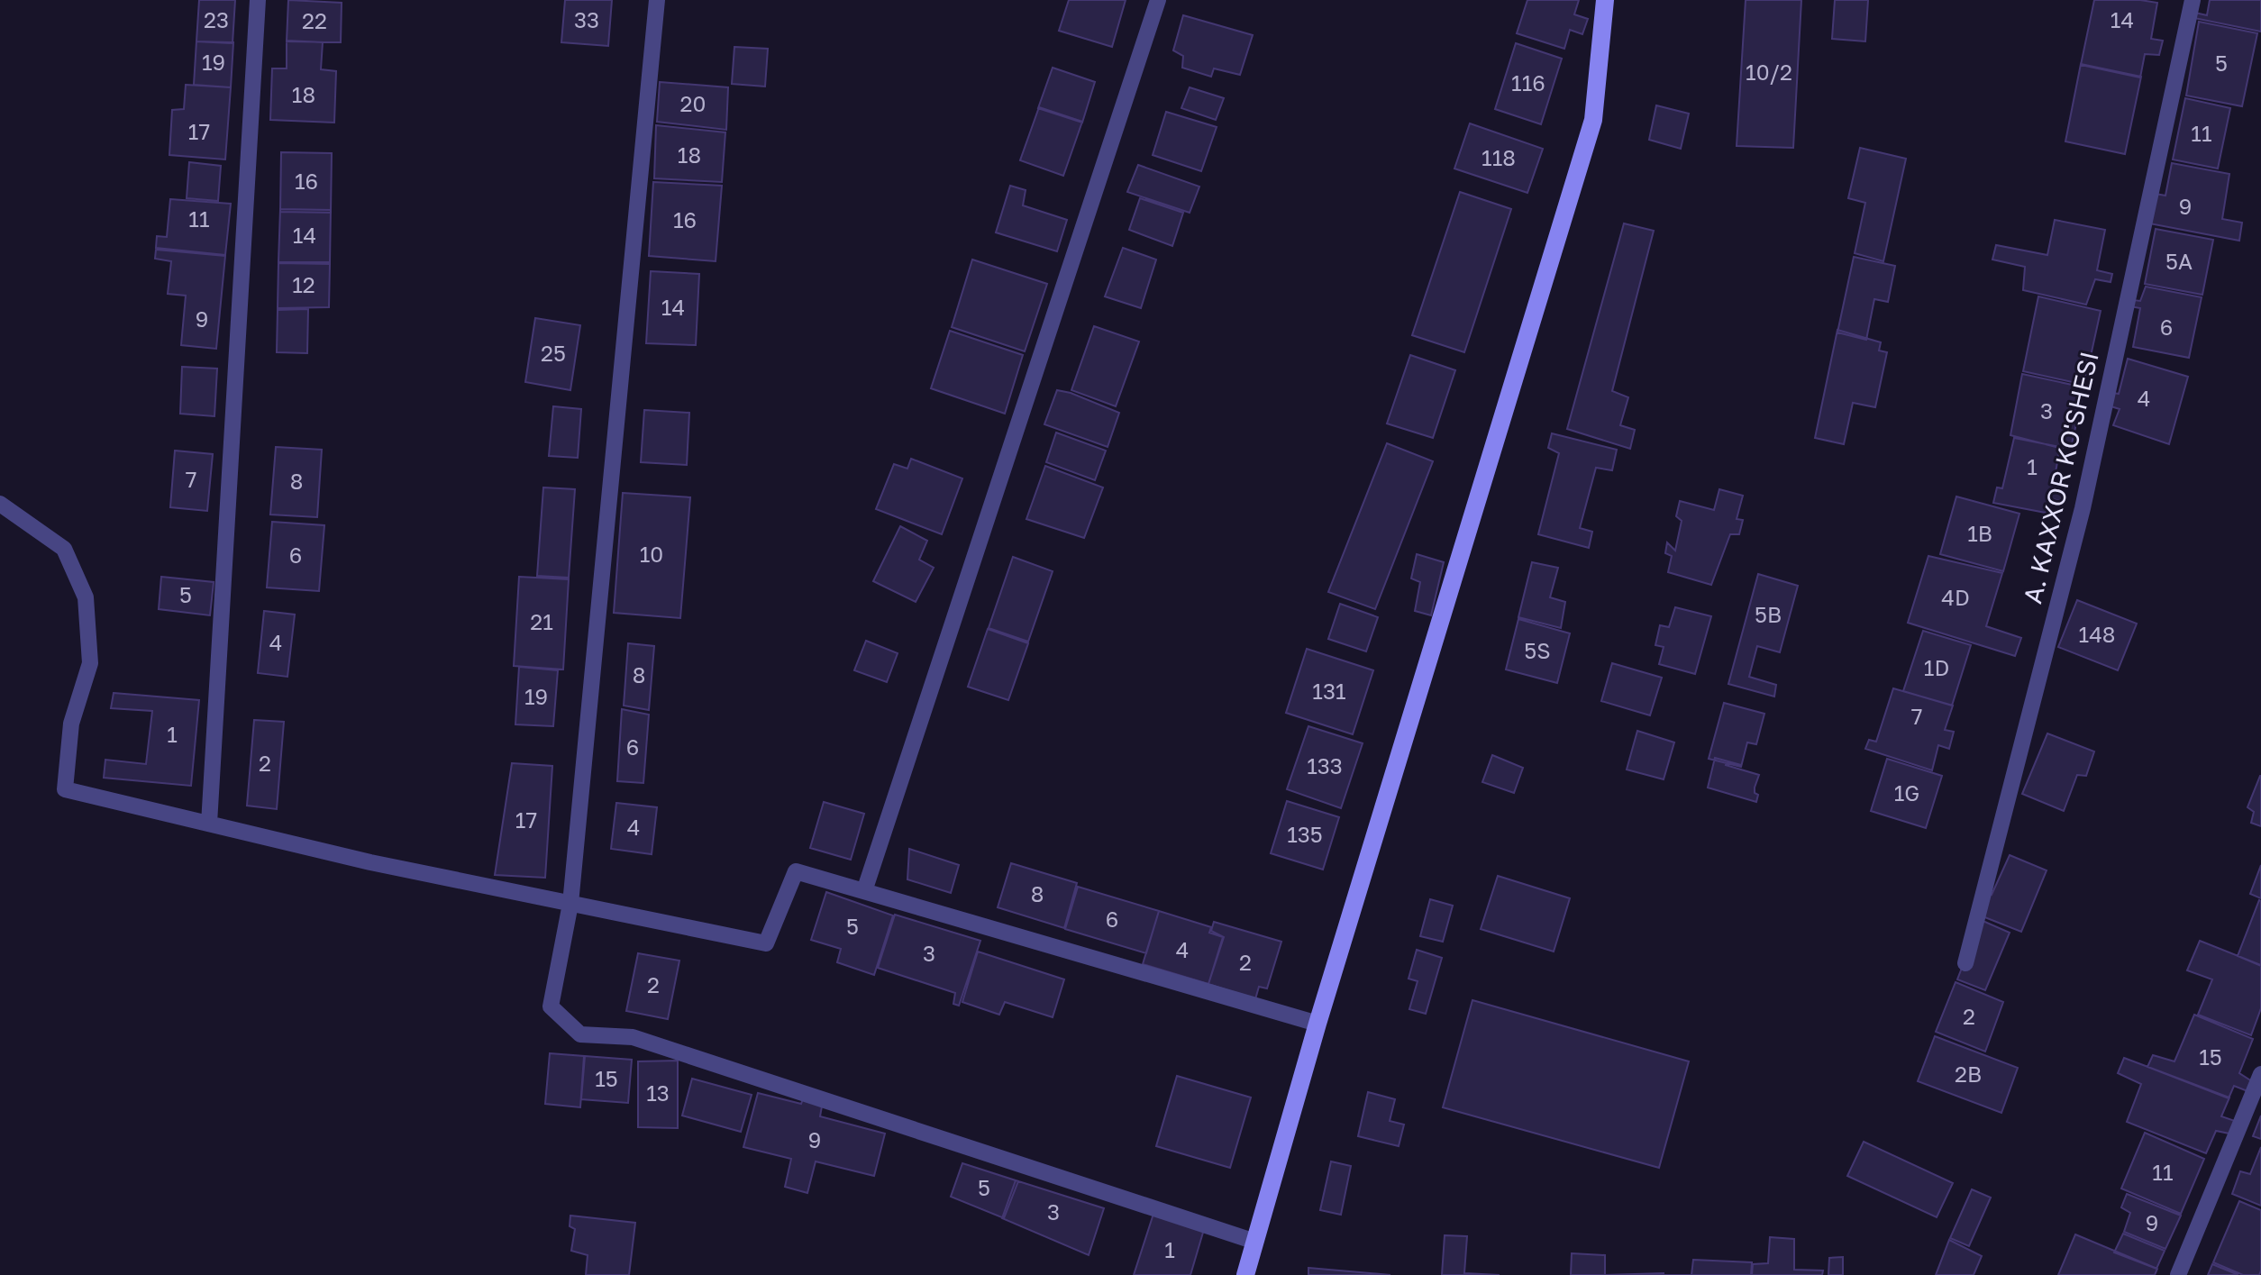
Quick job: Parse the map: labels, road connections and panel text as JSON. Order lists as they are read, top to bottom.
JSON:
{
  "streets": {
    "street": ["A. KAXXOR KO'SHESI"]
  },
  "house_numbers": [
    "23",
    "33",
    "14",
    "22",
    "19",
    "5",
    "10/2",
    "116",
    "18",
    "20",
    "17",
    "11",
    "18",
    "118",
    "16",
    "9",
    "11",
    "16",
    "14",
    "5A",
    "12",
    "14",
    "9",
    "6",
    "25",
    "4",
    "3",
    "1",
    "7",
    "8",
    "1B",
    "10",
    "6",
    "5",
    "4D",
    "5B",
    "21",
    "148",
    "4",
    "5S",
    "1D",
    "8",
    "131",
    "19",
    "7",
    "1",
    "6",
    "2",
    "133",
    "1G",
    "17",
    "4",
    "135",
    "8",
    "6",
    "5",
    "4",
    "3",
    "2",
    "2",
    "2",
    "15",
    "2B",
    "15",
    "13",
    "9",
    "11",
    "5",
    "3",
    "9",
    "1"
  ]
}
